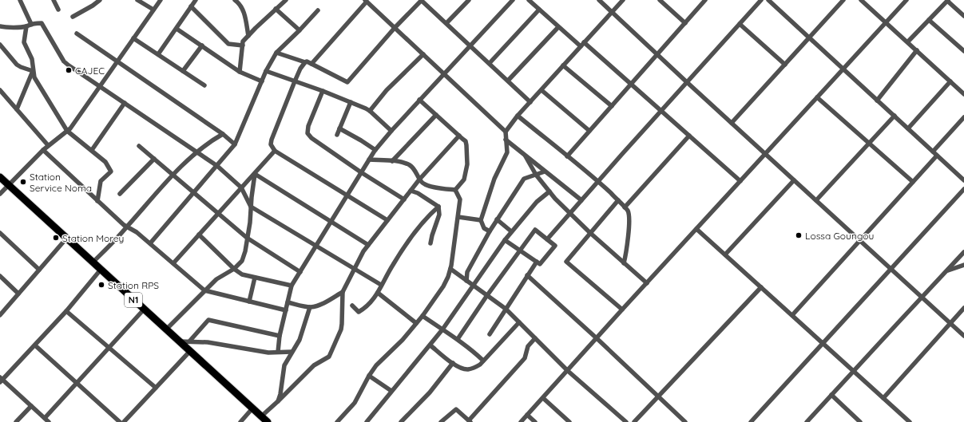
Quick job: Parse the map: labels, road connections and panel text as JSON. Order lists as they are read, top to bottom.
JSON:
{
  "streets": {
    "main road": ["N1"]
  },
  "places": [
    "CAJEC",
    "Station Service Noma",
    "Lossa Goungou",
    "Station Morey",
    "Station RPS"
  ]
}
